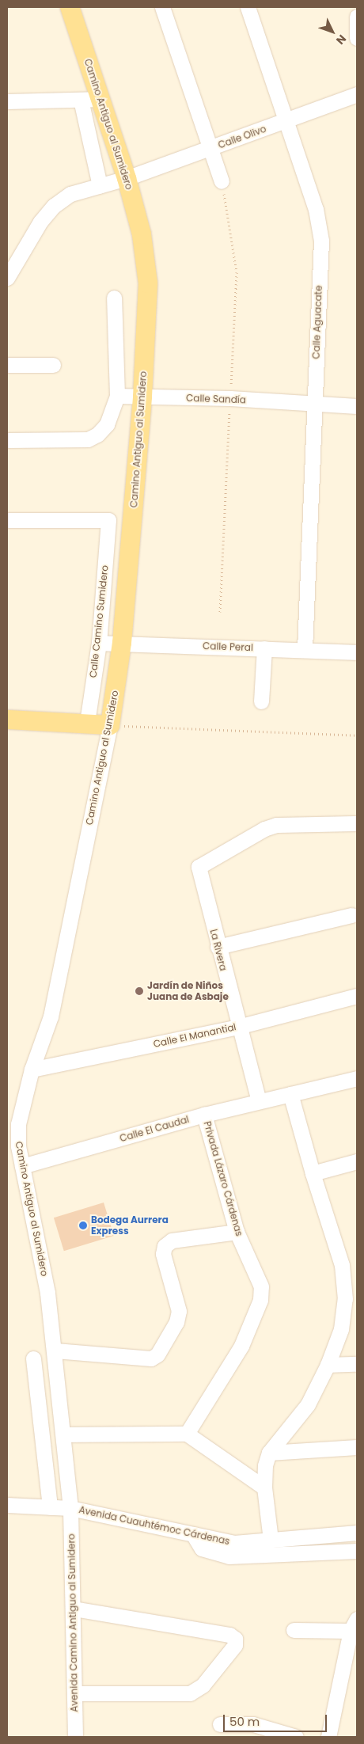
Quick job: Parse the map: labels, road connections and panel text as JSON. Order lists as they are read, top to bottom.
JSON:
{
  "streets": {
    "main road": ["Camino Antiguo al Sumidero"],
    "street": [
      "Calle Olivo",
      "Calle Aguacate",
      "Calle Sandía",
      "Calle Camino Sumidero",
      "Calle Peral",
      "La Rivera",
      "Calle El Manantial",
      "Calle El Caudal",
      "Privada Lázaro Cárdenas",
      "Avenida Cuauhtémoc Cárdenas",
      "Avenida Camino Antiguo al Sumidero"
    ]
  },
  "crossings": [
    ["Camino Antiguo al Sumidero", "Calle Olivo"],
    ["Camino Antiguo al Sumidero", "Calle Sandía"],
    ["Camino Antiguo al Sumidero", "Calle Peral"],
    ["Camino Antiguo al Sumidero", "Calle El Manantial"],
    ["Camino Antiguo al Sumidero", "Calle El Caudal"],
    ["Camino Antiguo al Sumidero", "Avenida Cuauhtémoc Cárdenas"],
    ["Camino Antiguo al Sumidero", "Avenida Camino Antiguo al Sumidero"],
    ["Calle Olivo", "Calle Aguacate"],
    ["Calle Aguacate", "Calle Sandía"],
    ["Calle Aguacate", "Calle Peral"],
    ["Calle Camino Sumidero", "Calle Peral"],
    ["La Rivera", "Calle El Manantial"],
    ["La Rivera", "Calle El Caudal"],
    ["Calle El Caudal", "Privada Lázaro Cárdenas"],
    ["Avenida Cuauhtémoc Cárdenas", "Avenida Camino Antiguo al Sumidero"]
  ],
  "places": ["Jardín de Niños Juana de Asbaje", "Bodega Aurrera Express"],
  "scale_bar": "50 m",
  "north": "bottom right"
}
